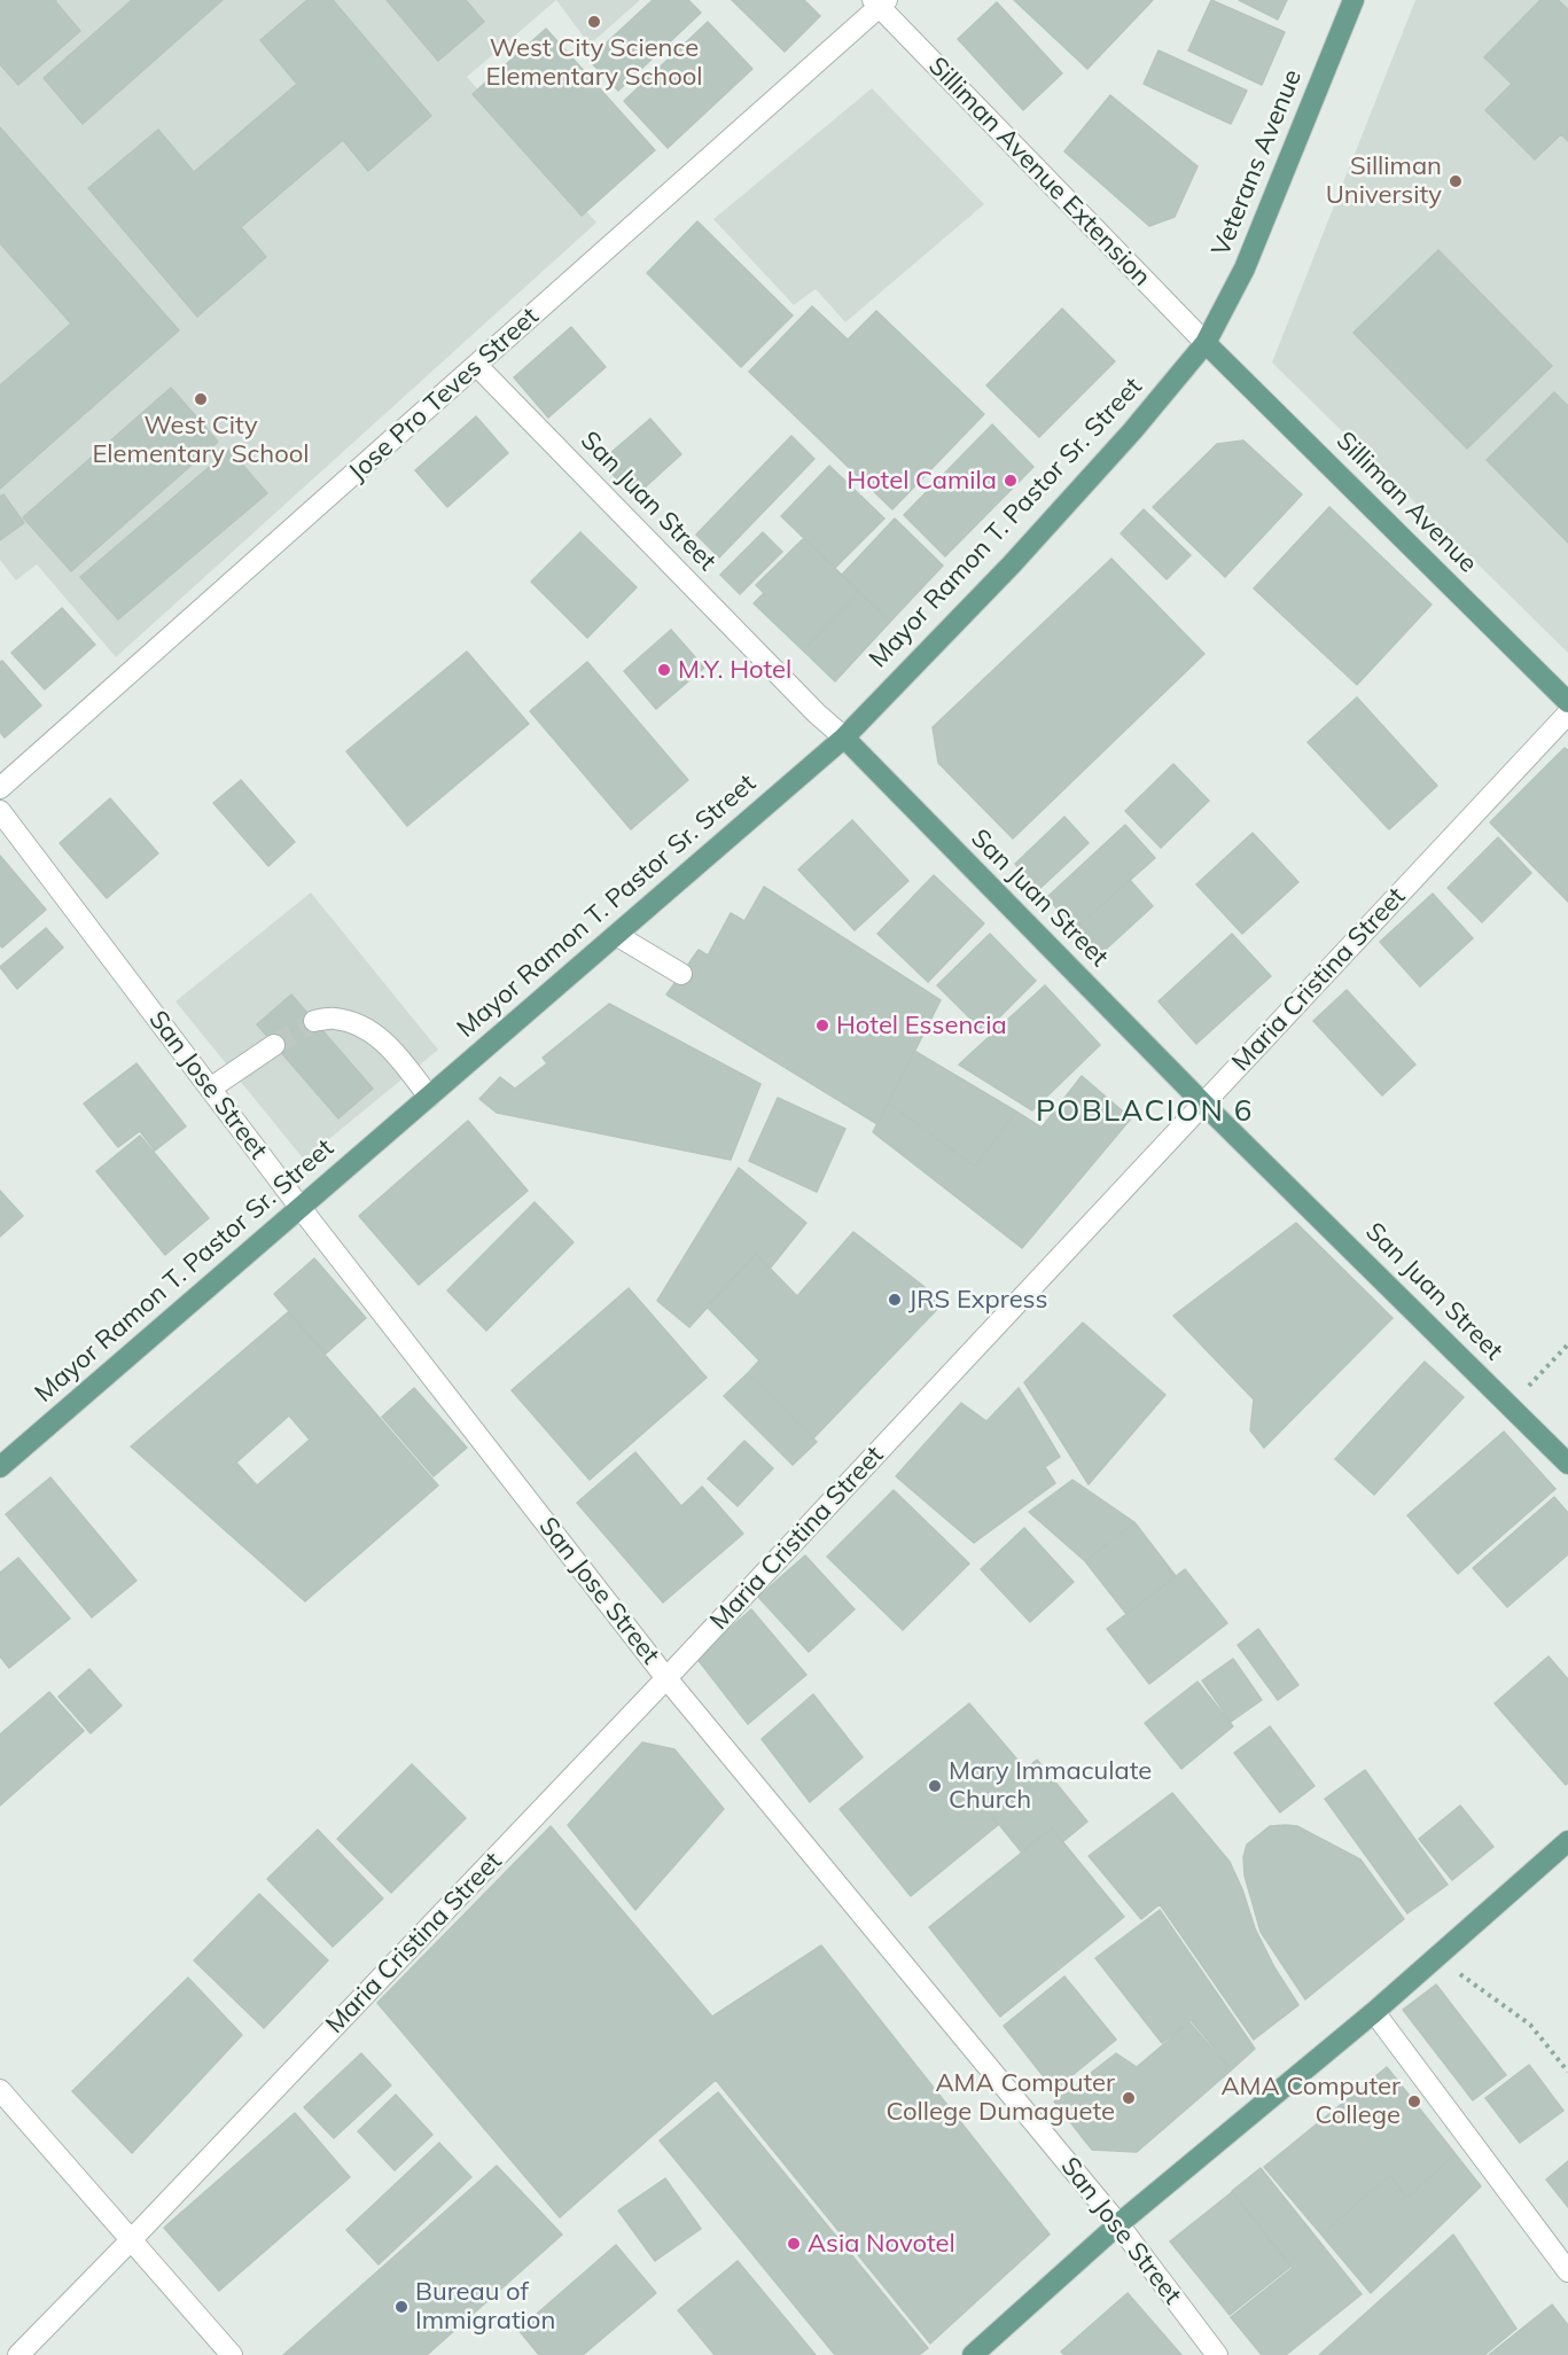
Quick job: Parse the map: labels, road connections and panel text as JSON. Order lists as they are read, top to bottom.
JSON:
{
  "streets": {
    "main road": [
      "Veterans Avenue",
      "San Juan Street",
      "Silliman Avenue",
      "Mayor Ramon T. Pastor Sr. Street"
    ],
    "street": [
      "Silliman Avenue Extension",
      "Jose Pro Teves Street",
      "Maria Cristina Street",
      "San Jose Street"
    ]
  },
  "crossings": [
    ["Veterans Avenue", "Silliman Avenue Extension"],
    ["Veterans Avenue", "Silliman Avenue"],
    ["Veterans Avenue", "Mayor Ramon T. Pastor Sr. Street"],
    ["Silliman Avenue Extension", "Jose Pro Teves Street"],
    ["Silliman Avenue Extension", "Silliman Avenue"],
    ["Silliman Avenue Extension", "Mayor Ramon T. Pastor Sr. Street"],
    ["Jose Pro Teves Street", "San Juan Street"],
    ["San Juan Street", "Mayor Ramon T. Pastor Sr. Street"],
    ["San Juan Street", "Maria Cristina Street"],
    ["Silliman Avenue", "Mayor Ramon T. Pastor Sr. Street"],
    ["Mayor Ramon T. Pastor Sr. Street", "San Jose Street"],
    ["Maria Cristina Street", "San Jose Street"]
  ],
  "districts": ["POBLACION 6"],
  "places": [
    "West City Science Elementary School",
    "Silliman University",
    "West City Elementary School",
    "Hotel Camila",
    "M.Y. Hotel",
    "Hotel Essencia",
    "JRS Express",
    "Mary Immaculate Church",
    "AMA Computer College Dumaguete",
    "AMA Computer College",
    "Asia Novotel",
    "Bureau of Immigration"
  ]
}
